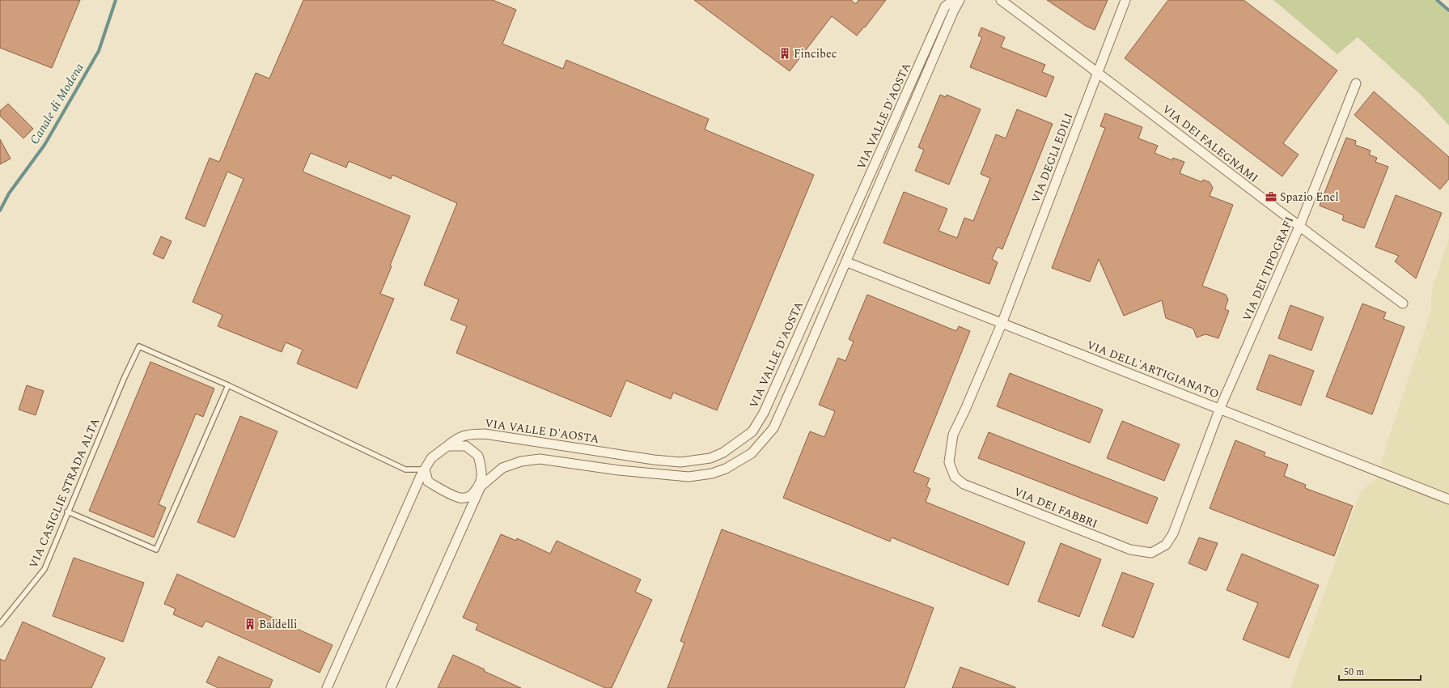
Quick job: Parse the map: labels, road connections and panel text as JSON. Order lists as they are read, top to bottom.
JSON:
{
  "streets": {
    "street": [
      "VIA VALLE D'AOSTA",
      "VIA DEI FALEGNAMI",
      "VIA DEGLI EDILI",
      "VIA DEI TIPOGRAFI",
      "VIA DELL'ARTIGIANATO",
      "VIA DEI FABBRI"
    ],
    "lane": ["VIA CASIGLIE STRADA ALTA"]
  },
  "crossings": [
    ["VIA VALLE D'AOSTA", "VIA DELL'ARTIGIANATO"],
    ["VIA DEI FALEGNAMI", "VIA DEGLI EDILI"],
    ["VIA DEI FALEGNAMI", "VIA DEI TIPOGRAFI"],
    ["VIA DEGLI EDILI", "VIA DELL'ARTIGIANATO"],
    ["VIA DEGLI EDILI", "VIA DEI FABBRI"],
    ["VIA DEI TIPOGRAFI", "VIA DELL'ARTIGIANATO"],
    ["VIA DEI TIPOGRAFI", "VIA DEI FABBRI"],
    ["VIA DELL'ARTIGIANATO", "VIA DEI FABBRI"]
  ],
  "water": ["Canale di Modena"],
  "places": {
    "building": ["Fincibec", "Baldelli"],
    "office": ["Spazio Enel"]
  },
  "scale_bar": "50 m"
}
